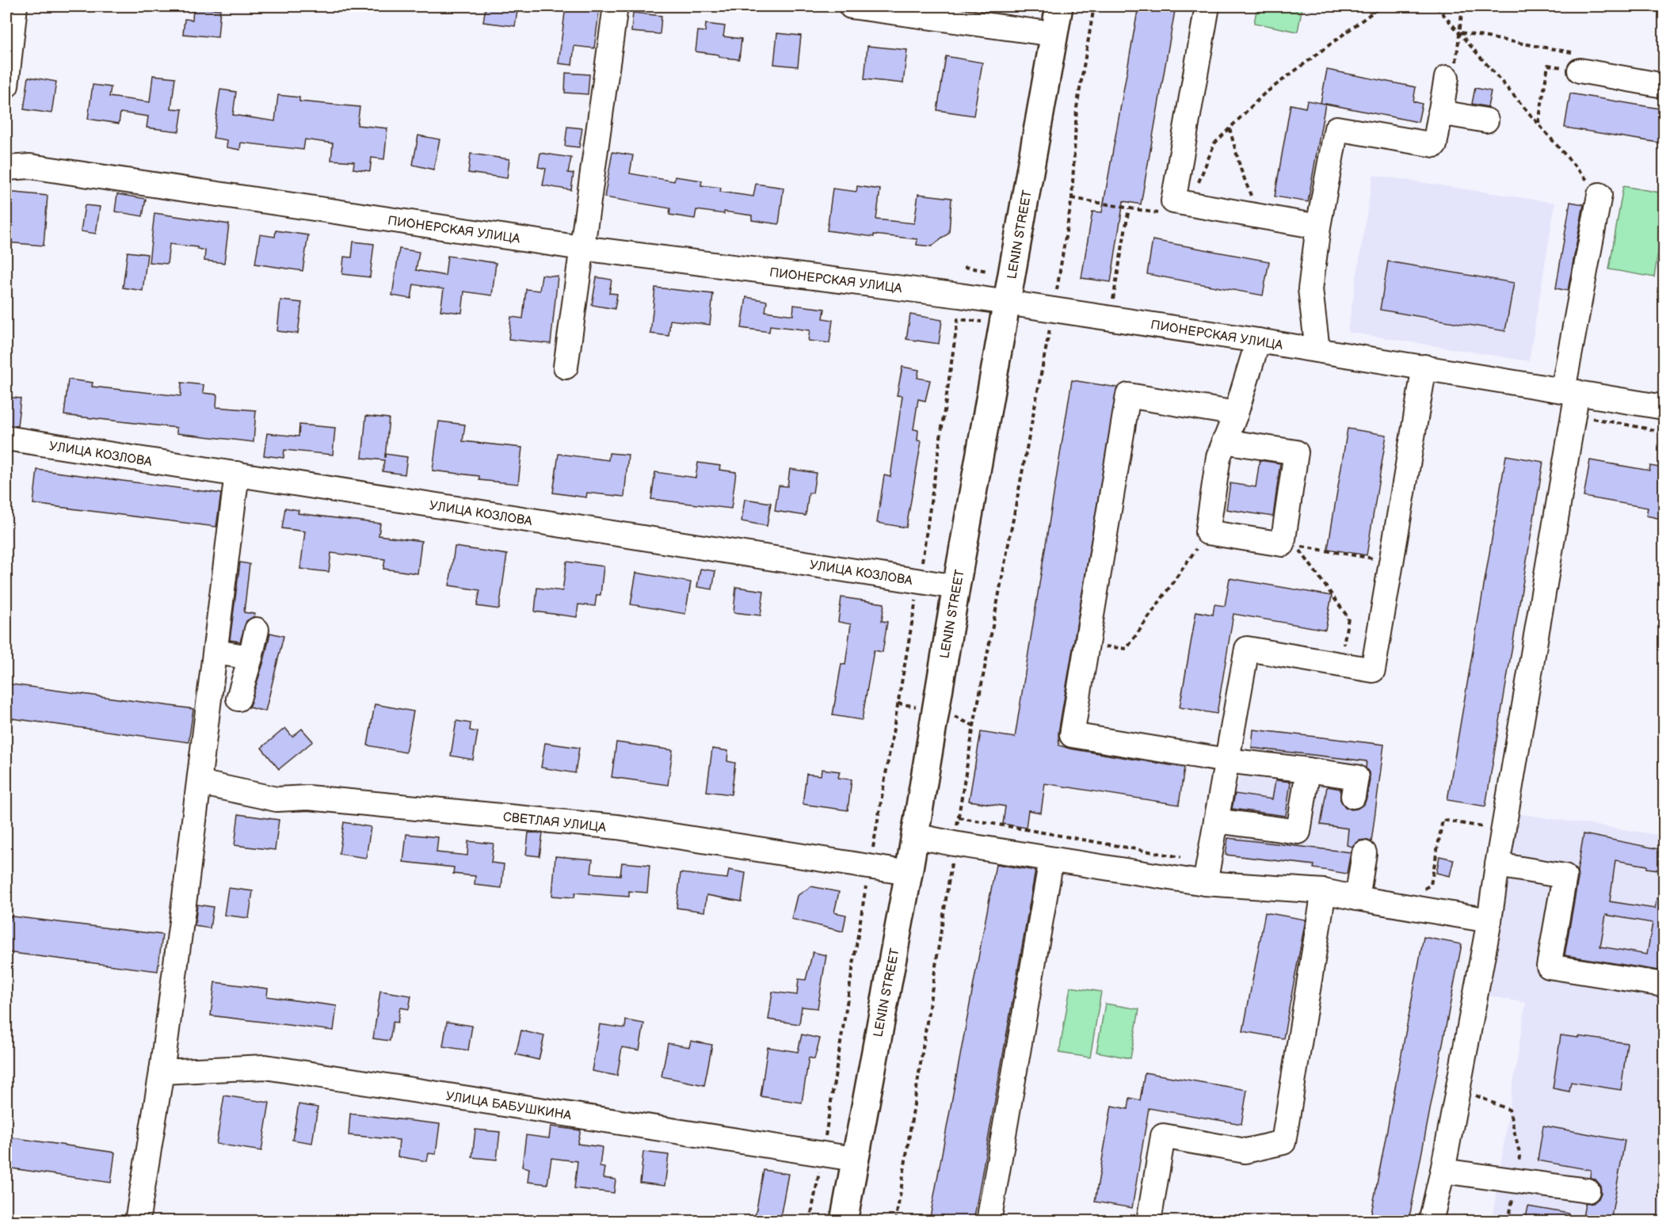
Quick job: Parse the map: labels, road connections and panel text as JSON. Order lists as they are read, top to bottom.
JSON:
{
  "streets": {
    "main road": ["LENIN STREET"],
    "street": [
      "ПИОНЕРСКАЯ УЛИЦА",
      "УЛИЦА КОЗЛОВА",
      "СВЕТЛАЯ УЛИЦА",
      "УЛИЦА БАБУШКИНА"
    ]
  },
  "crossings": [
    ["ПИОНЕРСКАЯ УЛИЦА", "LENIN STREET"],
    ["LENIN STREET", "УЛИЦА КОЗЛОВА"],
    ["LENIN STREET", "СВЕТЛАЯ УЛИЦА"],
    ["LENIN STREET", "УЛИЦА БАБУШКИНА"]
  ]
}
